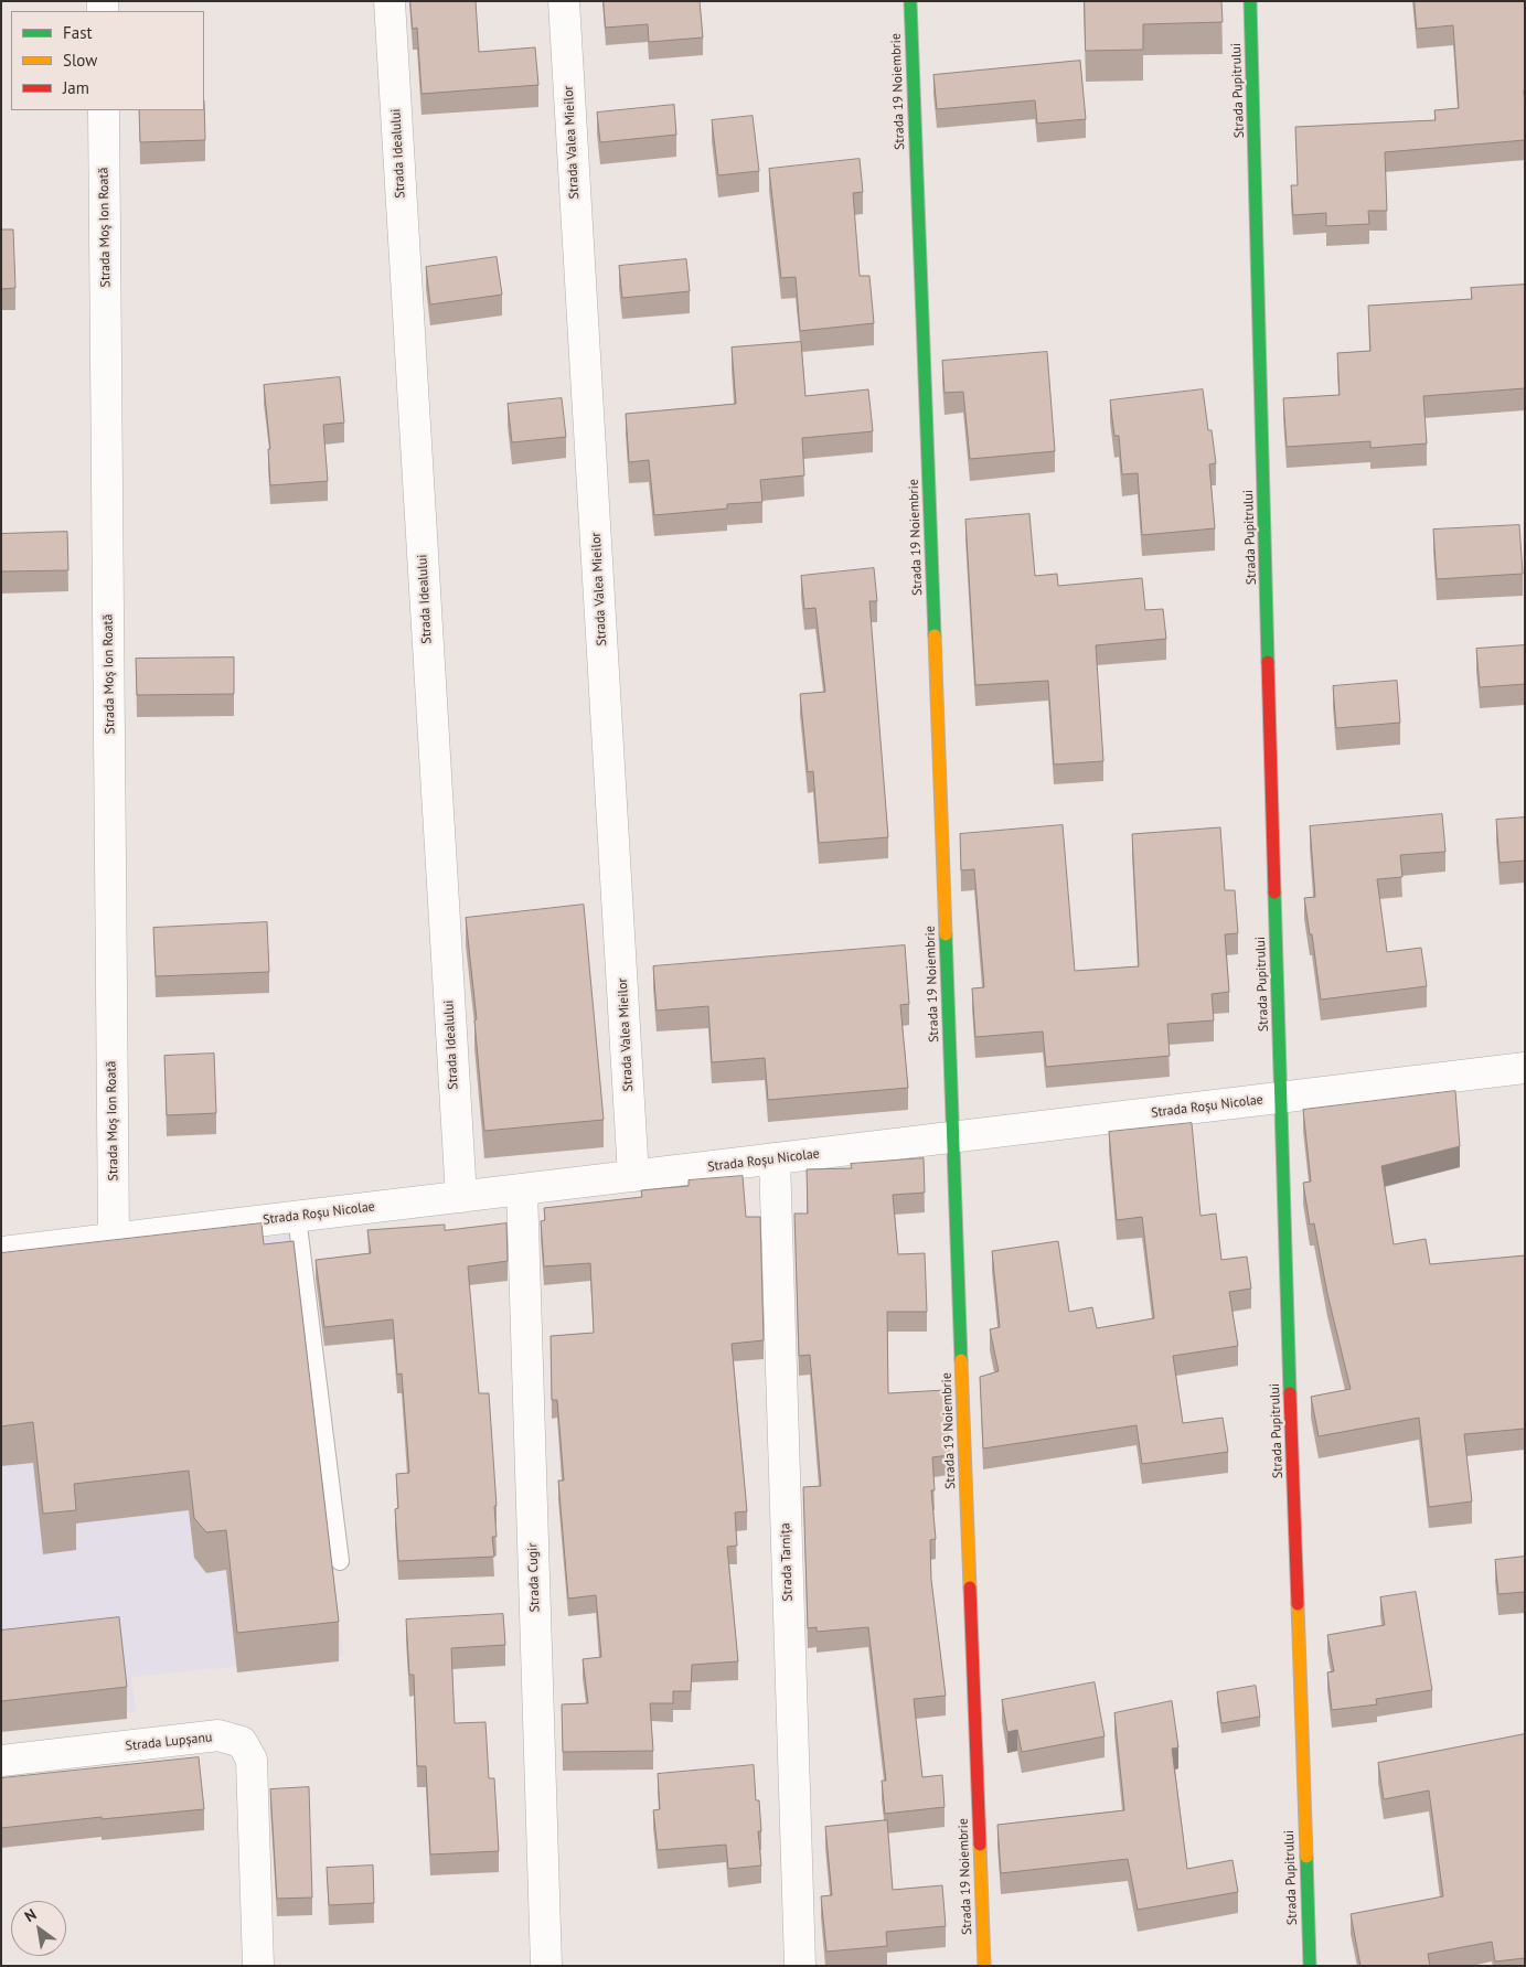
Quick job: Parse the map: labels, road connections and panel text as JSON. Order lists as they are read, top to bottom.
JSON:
{
  "streets": {
    "street": [
      "Strada Pupitrului",
      "Strada 19 Noiembrie",
      "Strada Valea Mieilor",
      "Strada Idealului",
      "Strada Moș Ion Roată",
      "Strada Roșu Nicolae",
      "Strada Tarnița",
      "Strada Cugir",
      "Strada Lupșanu"
    ]
  },
  "crossings": [
    ["Strada Pupitrului", "Strada Roșu Nicolae"],
    ["Strada 19 Noiembrie", "Strada Roșu Nicolae"],
    ["Strada Valea Mieilor", "Strada Roșu Nicolae"],
    ["Strada Idealului", "Strada Roșu Nicolae"],
    ["Strada Moș Ion Roată", "Strada Roșu Nicolae"],
    ["Strada Roșu Nicolae", "Strada Tarnița"],
    ["Strada Roșu Nicolae", "Strada Cugir"]
  ],
  "legend": ["Fast", "Slow", "Jam"],
  "north": "top left"
}
